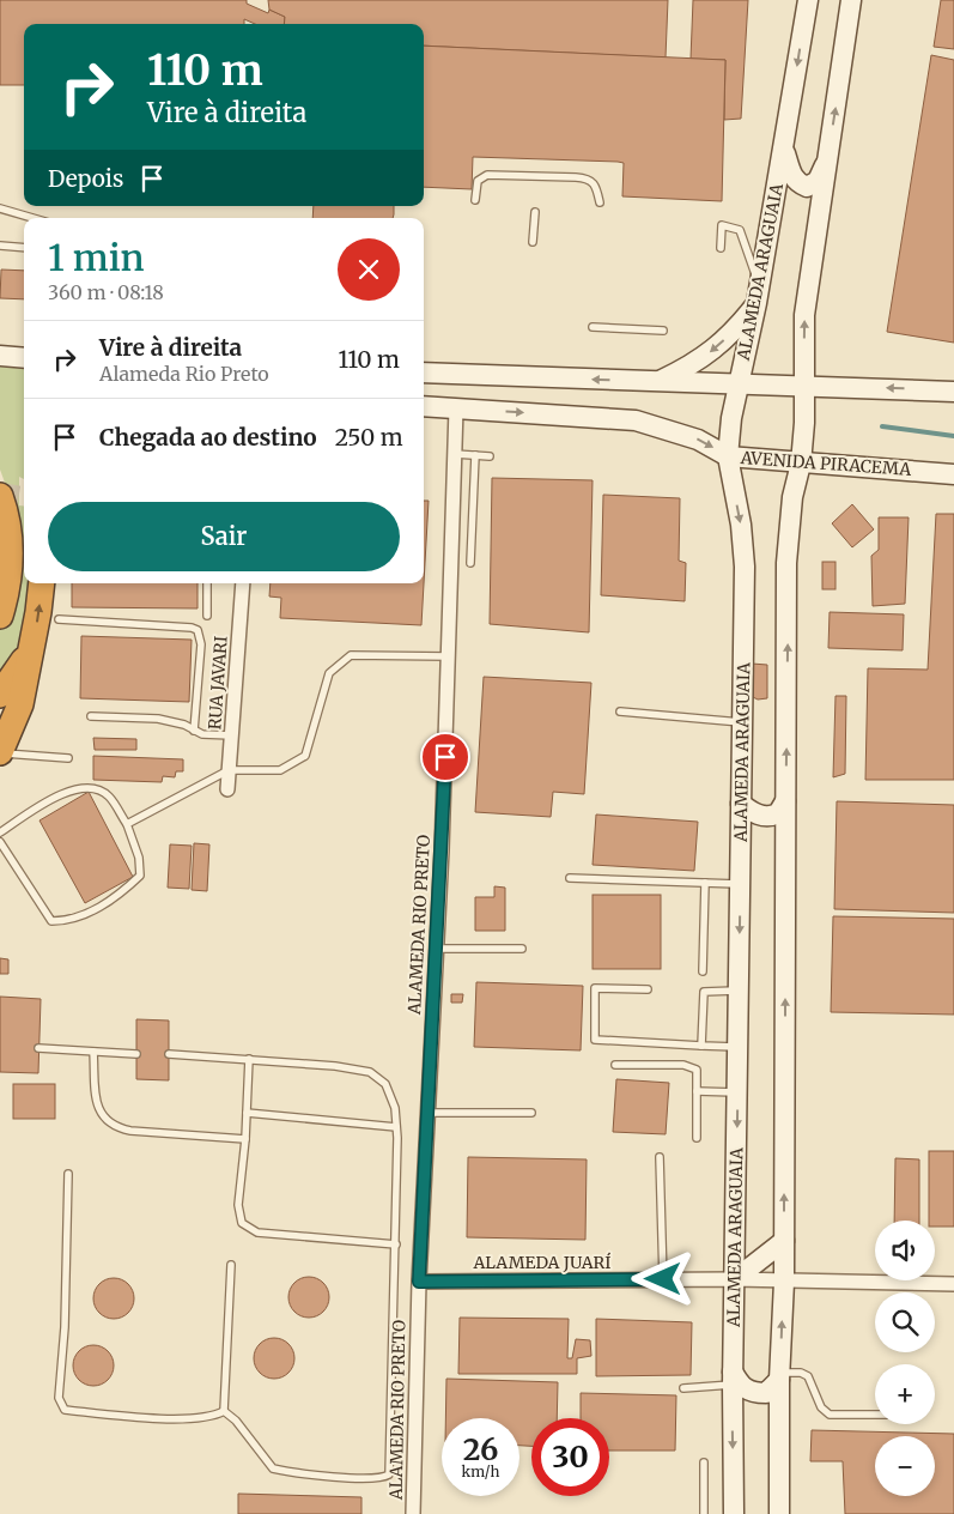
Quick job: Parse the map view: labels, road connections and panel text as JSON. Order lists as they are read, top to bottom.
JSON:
{
  "streets": {
    "street": [
      "ALAMEDA ARAGUAIA",
      "AVENIDA PIRACEMA",
      "RUA JAVARI",
      "ALAMEDA RIO PRETO",
      "ALAMEDA JUARÍ"
    ]
  },
  "crossings": [
    ["ALAMEDA ARAGUAIA", "AVENIDA PIRACEMA"],
    ["ALAMEDA ARAGUAIA", "ALAMEDA JUARÍ"],
    ["AVENIDA PIRACEMA", "ALAMEDA RIO PRETO"],
    ["ALAMEDA RIO PRETO", "ALAMEDA JUARÍ"]
  ],
  "page": {
    "turn": ["110 m", "Vire à direita"],
    "then": "Depois",
    "heading": ["1 min", "360 m · 08:18"],
    "list": [
      {
        "name": "Vire à direita",
        "note": "Alameda Rio Preto",
        "value": "110 m"
      },
      {
        "name": "Chegada ao destino",
        "value": "250 m"
      }
    ],
    "buttons": "Sair",
    "map_buttons": ["+", "−"],
    "speed": "26 km/h",
    "limit": "30"
  }
}
